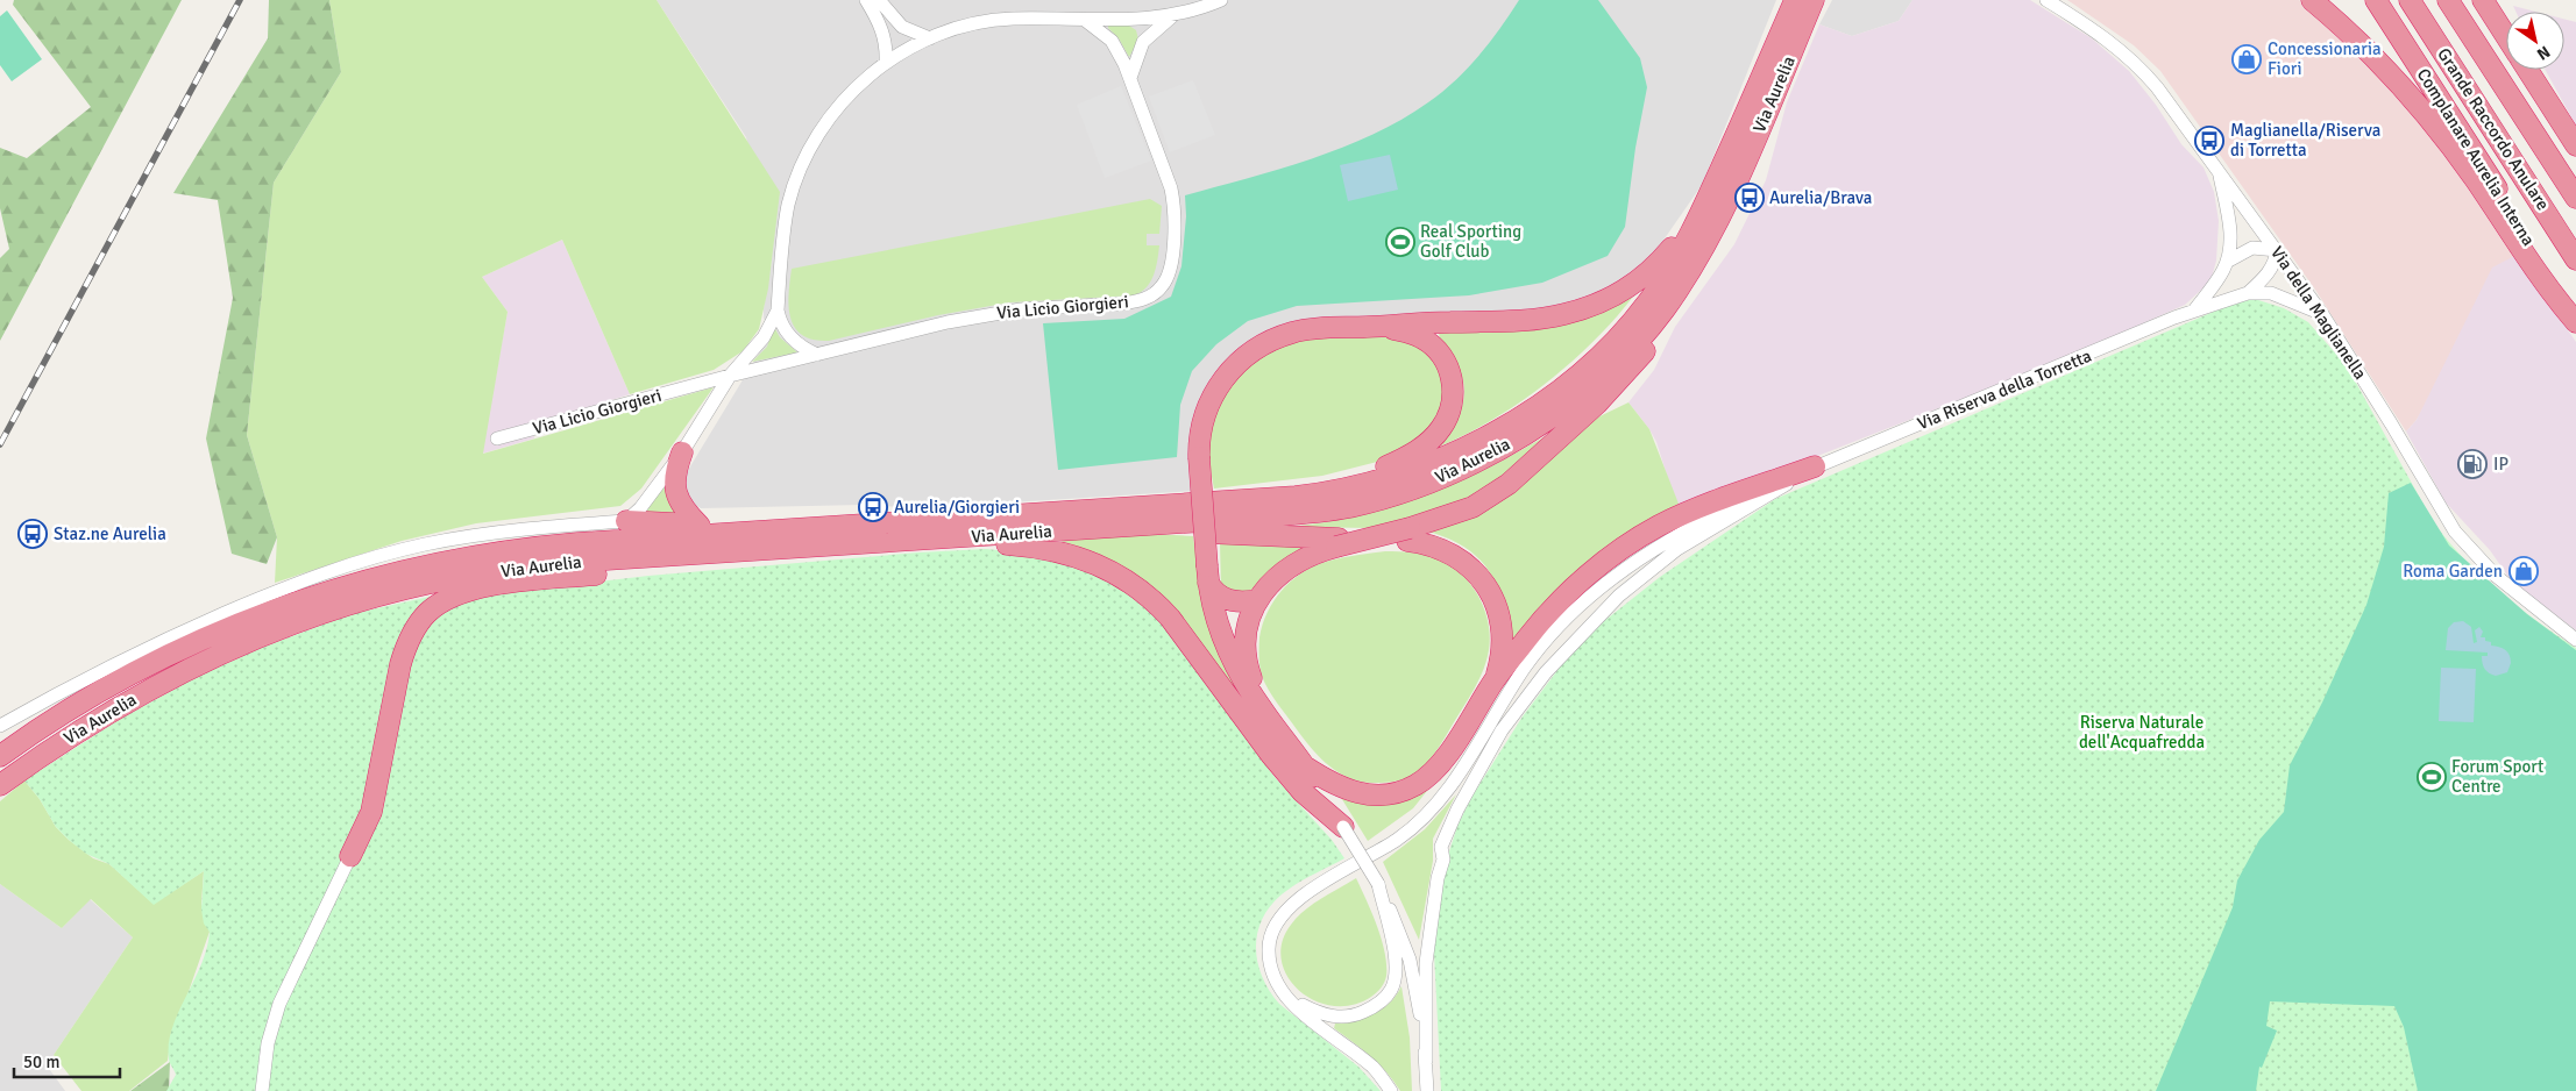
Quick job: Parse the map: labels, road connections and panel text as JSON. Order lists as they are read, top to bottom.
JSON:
{
  "streets": {
    "highway": ["Via Aurelia", "Grande Raccordo Anulare", "Complanare Aurelia Interna"],
    "street": ["Via Licio Giorgieri", "Via della Maglianella", "Via Riserva della Torretta"]
  },
  "parks": ["Riserva Naturale dell'Acquafredda"],
  "places": {
    "shop": ["Concessionaria Fiori", "Roma Garden"],
    "bus stop": [
      "Maglianella/Riserva di Torretta",
      "Aurelia/Brava",
      "Aurelia/Giorgieri",
      "Staz.ne Aurelia"
    ],
    "sports": ["Real Sporting Golf Club", "Forum Sport Centre"],
    "fuel station": ["IP"]
  },
  "scale_bar": "50 m",
  "north": "bottom right"
}
